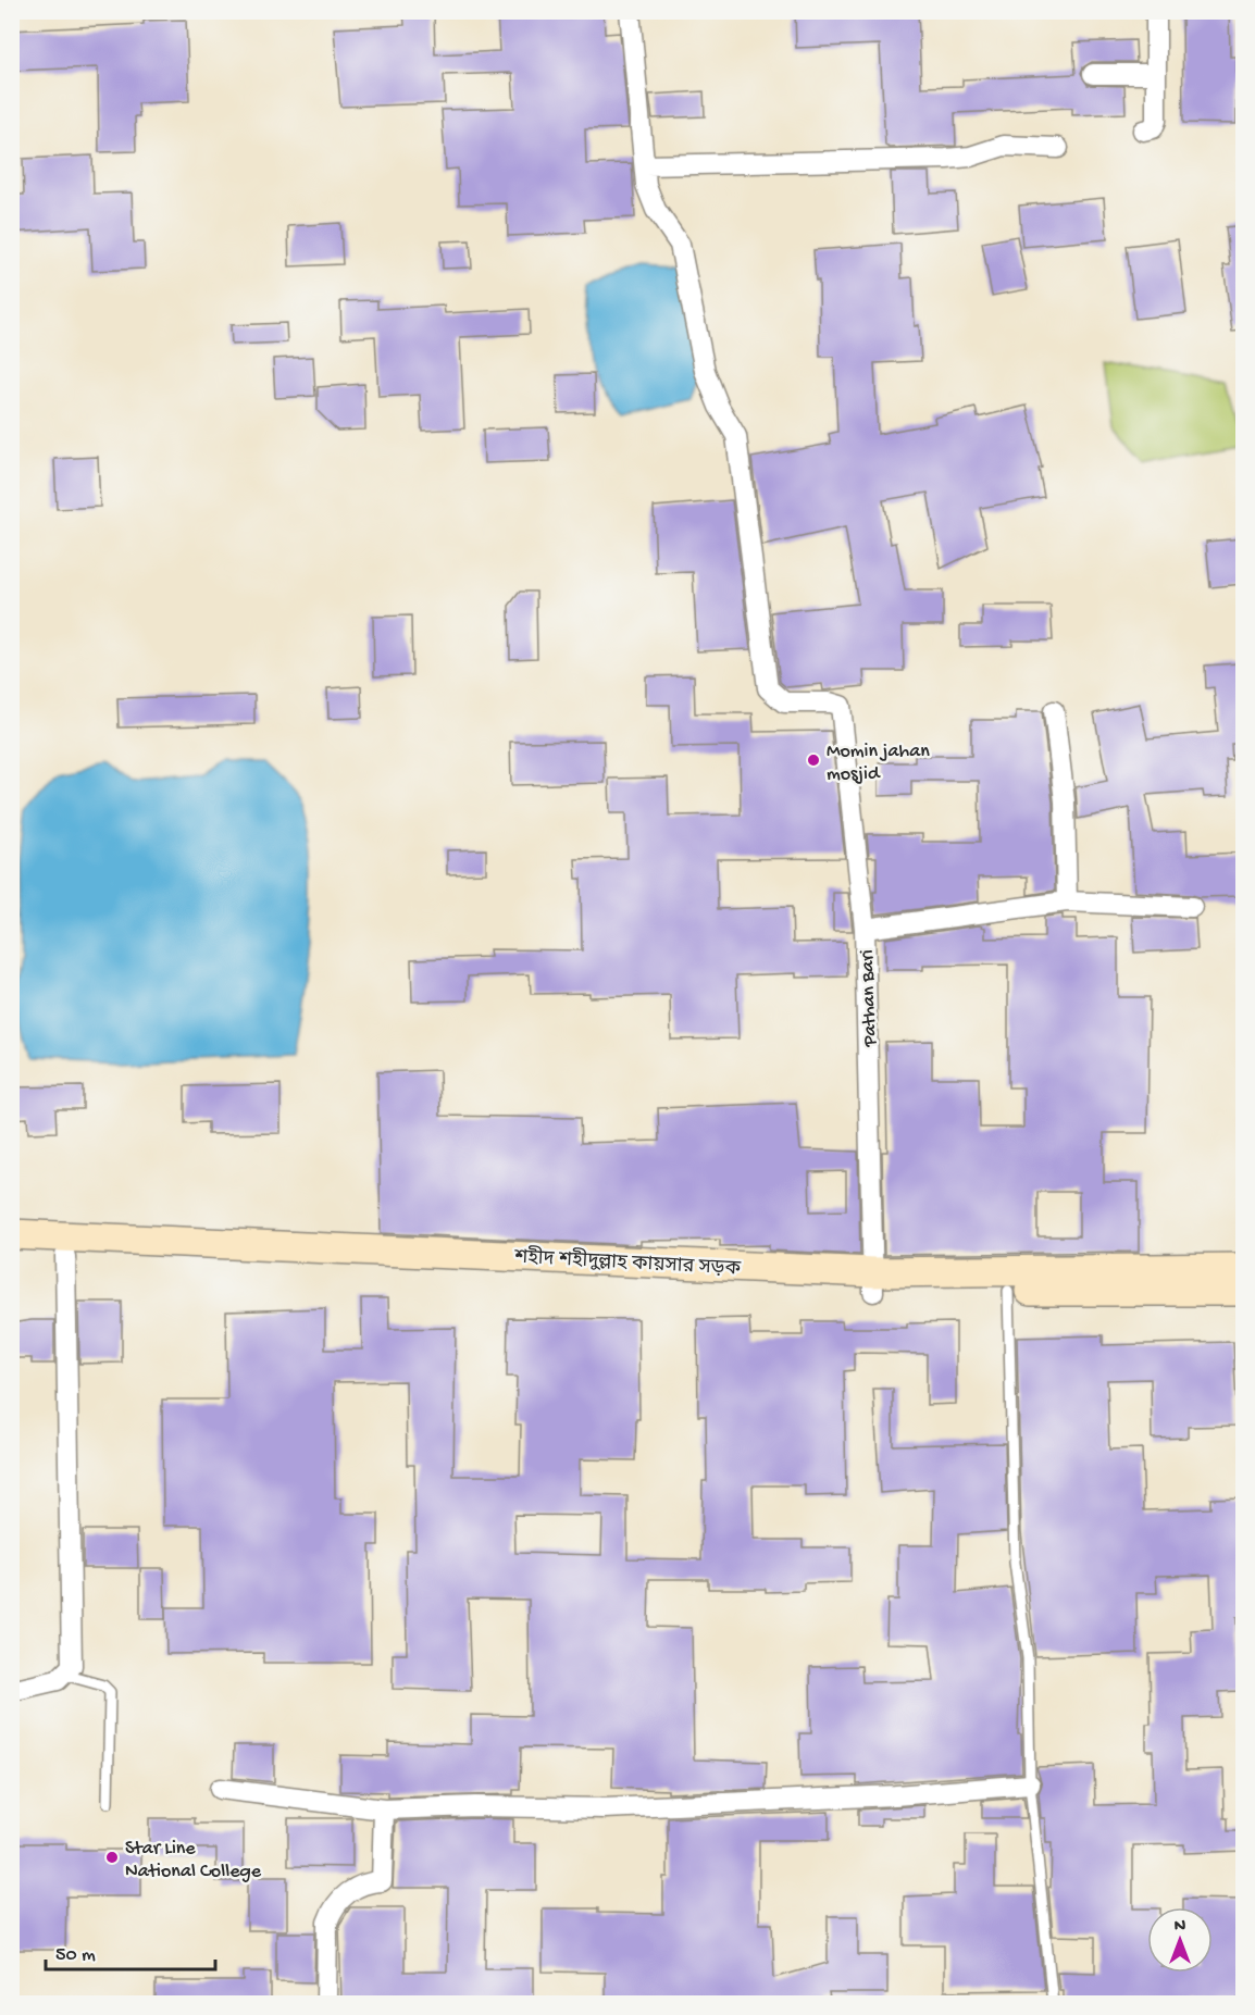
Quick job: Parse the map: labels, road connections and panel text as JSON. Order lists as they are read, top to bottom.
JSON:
{
  "streets": {
    "main road": ["শহীদ শহীদুল্লাহ কায়সার সড়ক"],
    "street": ["Pathan Bari"]
  },
  "crossings": [
    ["Pathan Bari", "শহীদ শহীদুল্লাহ কায়সার সড়ক"]
  ],
  "places": ["Momin jahan mosjid", "Star Line National College"],
  "scale_bar": "50 m",
  "north": "top"
}
